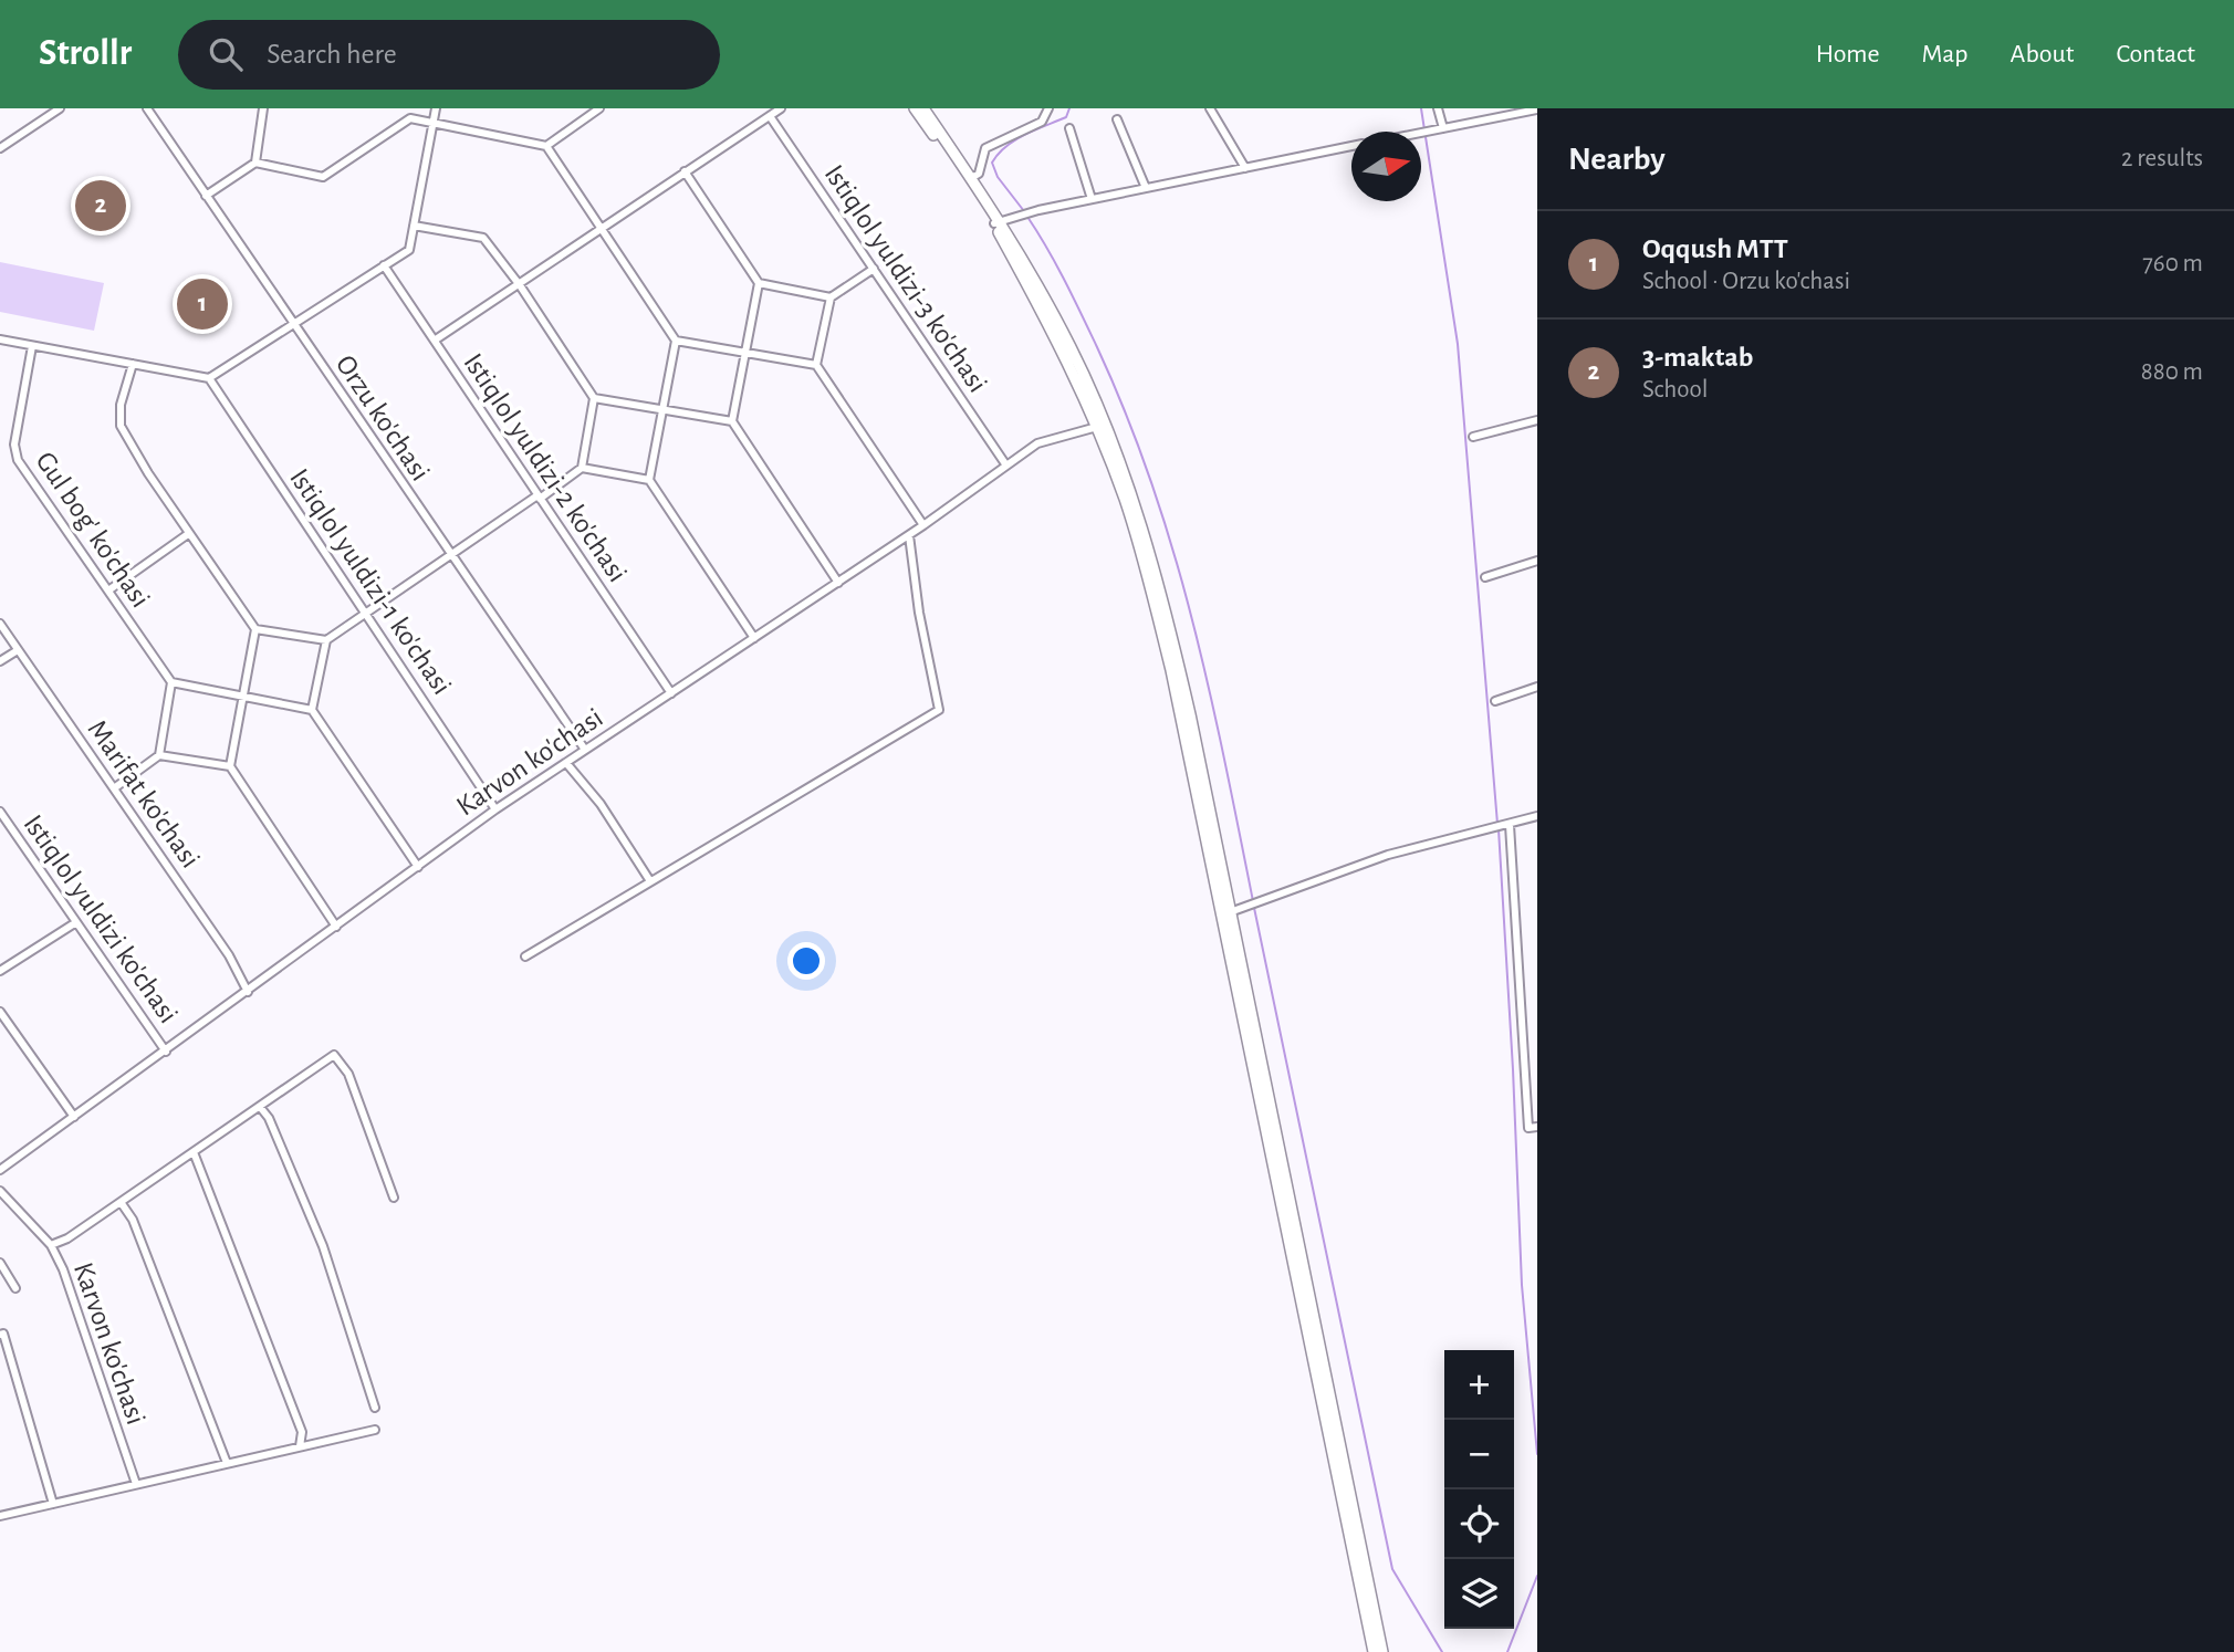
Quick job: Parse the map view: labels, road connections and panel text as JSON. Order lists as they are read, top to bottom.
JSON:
{
  "streets": {
    "street": [
      "Istiqlol yuldizi-3 ko'chasi",
      "Orzu ko'chasi",
      "Istiqlol yuldizi-2 ko'chasi",
      "Gul bog' ko'chasi",
      "Istiqlol yuldizi-1 ko'chasi",
      "Karvon ko'chasi",
      "Marifat ko'chasi",
      "Istiqlol yuldizi ko'chasi"
    ]
  },
  "crossings": [
    ["Istiqlol yuldizi-3 ko'chasi", "Karvon ko'chasi"],
    ["Orzu ko'chasi", "Karvon ko'chasi"],
    ["Istiqlol yuldizi-2 ko'chasi", "Karvon ko'chasi"],
    ["Istiqlol yuldizi-1 ko'chasi", "Karvon ko'chasi"],
    ["Karvon ko'chasi", "Marifat ko'chasi"],
    ["Karvon ko'chasi", "Istiqlol yuldizi ko'chasi"]
  ],
  "north": "right",
  "page": {
    "header": "Strollr",
    "search": "Search here",
    "nav": [
      "Home",
      "Map",
      "About",
      "Contact"
    ],
    "heading": ["Nearby", "2 results"],
    "pins": ["2", "1"],
    "list": [
      {
        "mark": "1",
        "name": "Oqqush MTT",
        "note": "School · Orzu ko'chasi",
        "value": "760 m"
      },
      {
        "mark": "2",
        "name": "3-maktab",
        "note": "School",
        "value": "880 m"
      }
    ],
    "map_buttons": ["+", "−"]
  }
}
